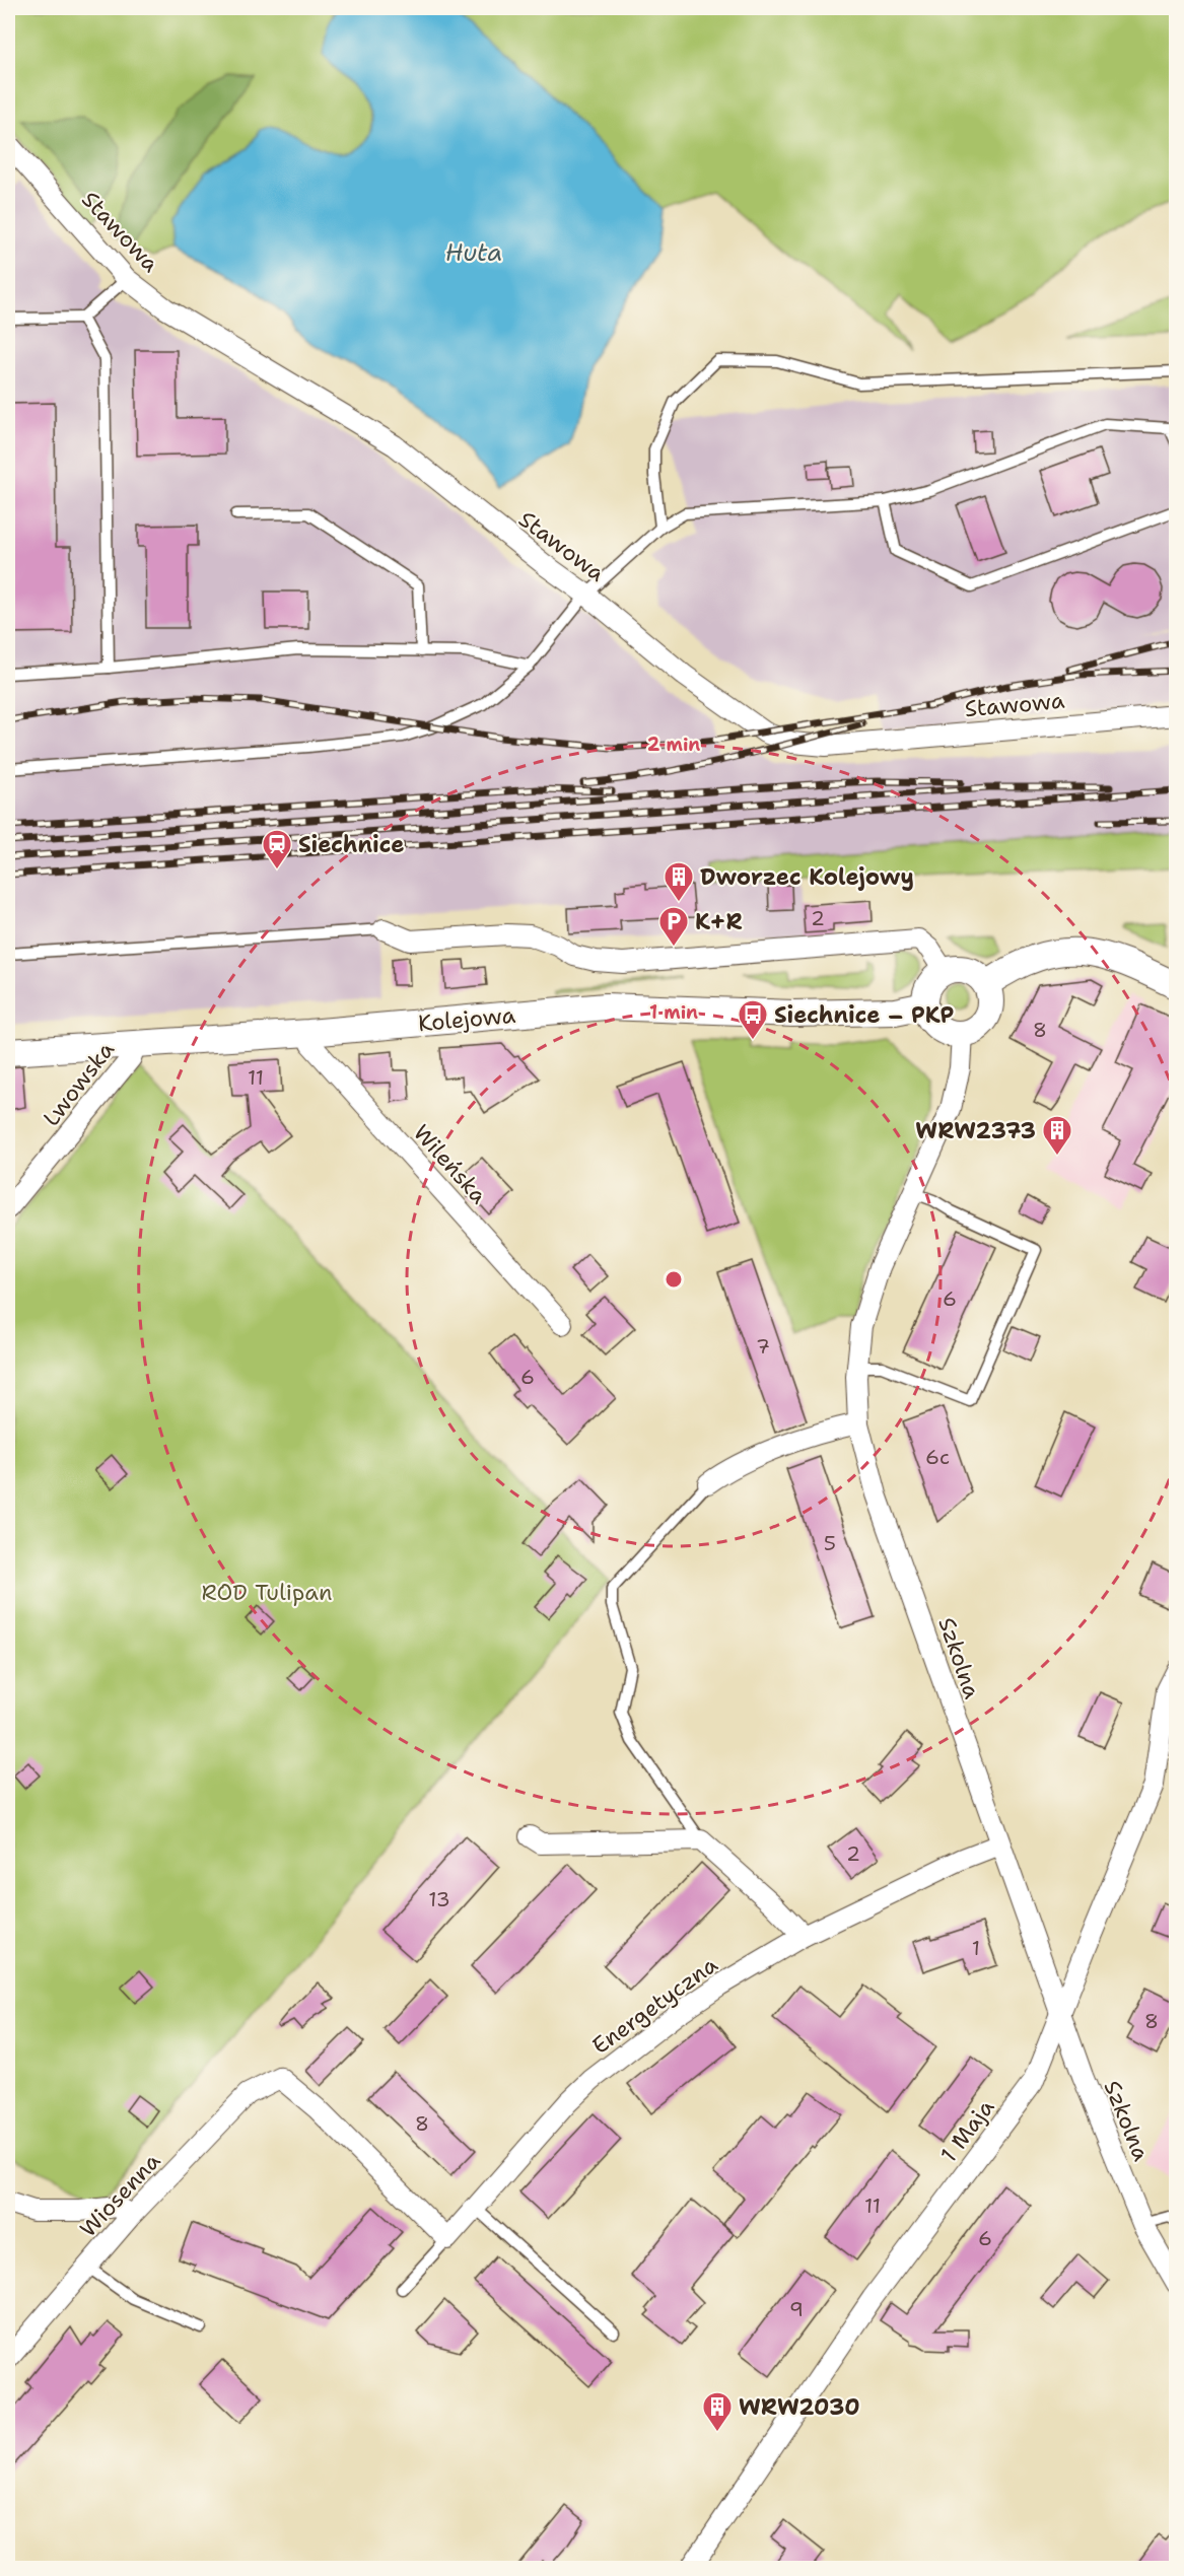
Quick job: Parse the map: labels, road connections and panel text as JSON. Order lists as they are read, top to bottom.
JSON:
{
  "streets": {
    "street": [
      "Stawowa",
      "Kolejowa",
      "Lwowska",
      "Wileńska",
      "Szkolna",
      "Energetyczna",
      "1 Maja",
      "Wiosenna"
    ]
  },
  "crossings": [
    ["Kolejowa", "Lwowska"],
    ["Kolejowa", "Wileńska"],
    ["Kolejowa", "Szkolna"],
    ["Szkolna", "Energetyczna"],
    ["Szkolna", "1 Maja"],
    ["Energetyczna", "Wiosenna"]
  ],
  "water": ["Huta"],
  "parks": ["ROD Tulipan"],
  "places": {
    "station": ["Siechnice"],
    "building": ["Dworzec Kolejowy", "WRW2373", "WRW2030"],
    "parking": ["K+R"],
    "bus stop": ["Siechnice – PKP"]
  },
  "house_numbers": [
    "2",
    "8",
    "11",
    "6",
    "7",
    "6",
    "6c",
    "5",
    "2",
    "13",
    "1",
    "8",
    "8",
    "11",
    "6",
    "9"
  ],
  "rings": ["2 min", "1 min"]
}
